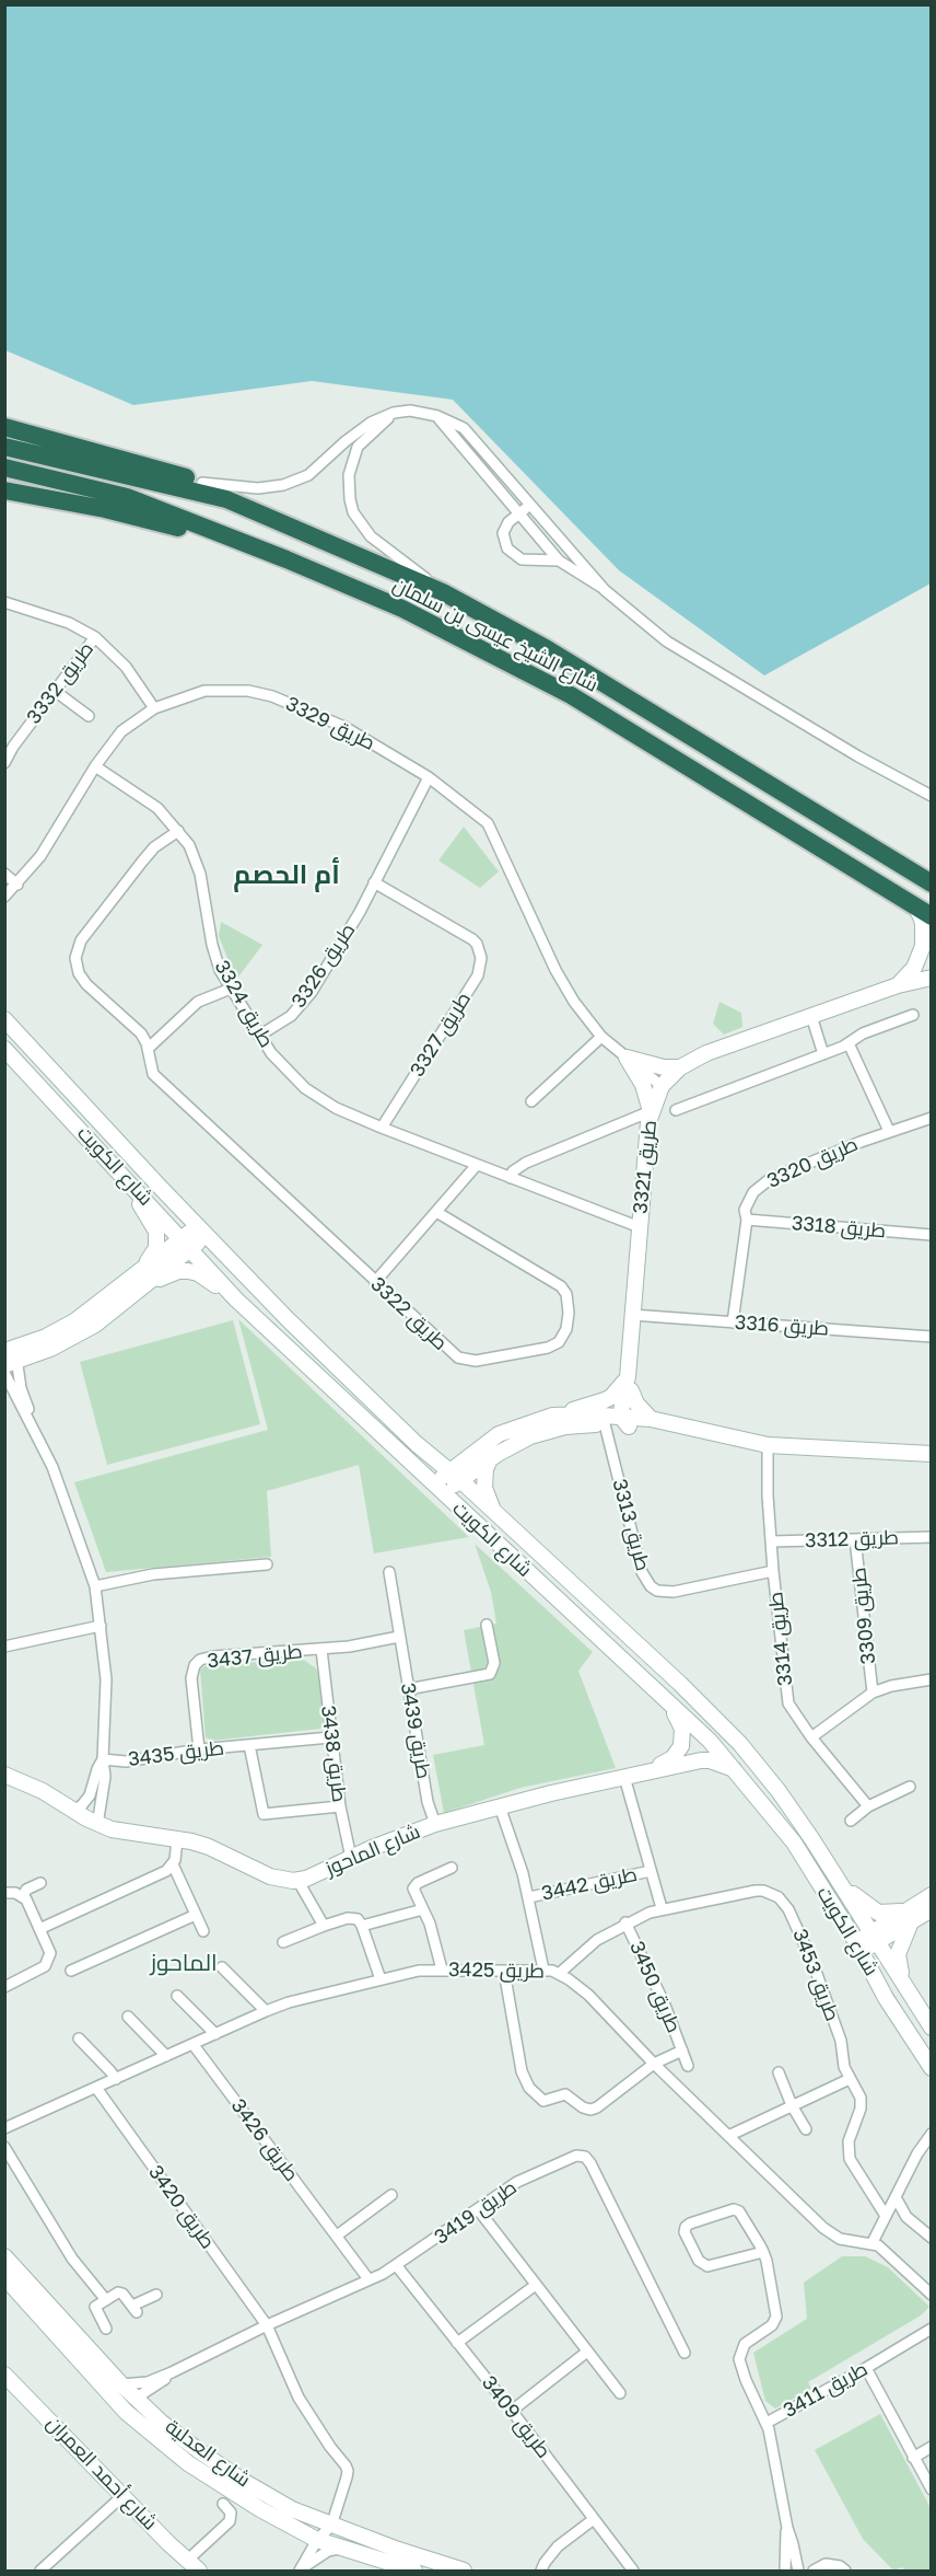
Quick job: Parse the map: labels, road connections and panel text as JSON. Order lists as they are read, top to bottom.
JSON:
{
  "streets": {
    "highway": ["شارع الشيخ عيسى بن سلمان"],
    "main road": [
      "شارع الكويت",
      "طريق 3321",
      "شارع الماحوز",
      "شارع العدلية",
      "شارع أحمد العمران"
    ],
    "street": [
      "طريق 3332",
      "طريق 3329",
      "طريق 3326",
      "طريق 3324",
      "طريق 3327",
      "طريق 3320",
      "طريق 3318",
      "طريق 3322",
      "طريق 3316",
      "طريق 3313",
      "طريق 3312",
      "طريق 3309",
      "طريق 3314",
      "طريق 3437",
      "طريق 3439",
      "طريق 3435",
      "طريق 3438",
      "طريق 3442",
      "طريق 3425",
      "طريق 3453",
      "طريق 3450",
      "طريق 3426",
      "طريق 3420",
      "طريق 3419",
      "طريق 3411",
      "طريق 3409"
    ]
  },
  "crossings": [
    ["طريق 3329", "طريق 3326"],
    ["طريق 3329", "طريق 3324"],
    ["طريق 3329", "طريق 3321"],
    ["طريق 3326", "طريق 3324"],
    ["طريق 3326", "طريق 3327"],
    ["طريق 3324", "طريق 3327"],
    ["طريق 3324", "طريق 3321"],
    ["طريق 3324", "طريق 3322"],
    ["طريق 3320", "طريق 3318"],
    ["طريق 3320", "طريق 3316"],
    ["شارع الكويت", "شارع الماحوز"],
    ["طريق 3321", "طريق 3316"],
    ["طريق 3313", "طريق 3314"],
    ["طريق 3312", "طريق 3309"],
    ["طريق 3312", "طريق 3314"],
    ["طريق 3309", "طريق 3314"],
    ["طريق 3437", "طريق 3439"],
    ["طريق 3437", "طريق 3435"],
    ["طريق 3437", "طريق 3438"],
    ["طريق 3439", "شارع الماحوز"],
    ["طريق 3435", "طريق 3438"],
    ["طريق 3438", "شارع الماحوز"],
    ["شارع الماحوز", "طريق 3442"],
    ["طريق 3442", "طريق 3425"],
    ["طريق 3425", "طريق 3450"],
    ["طريق 3425", "طريق 3426"],
    ["طريق 3425", "طريق 3420"],
    ["طريق 3426", "طريق 3419"],
    ["طريق 3420", "طريق 3419"],
    ["طريق 3420", "شارع العدلية"],
    ["طريق 3419", "طريق 3409"],
    ["طريق 3419", "شارع العدلية"]
  ],
  "districts": ["أم الحصم", "الماحوز"]
}
